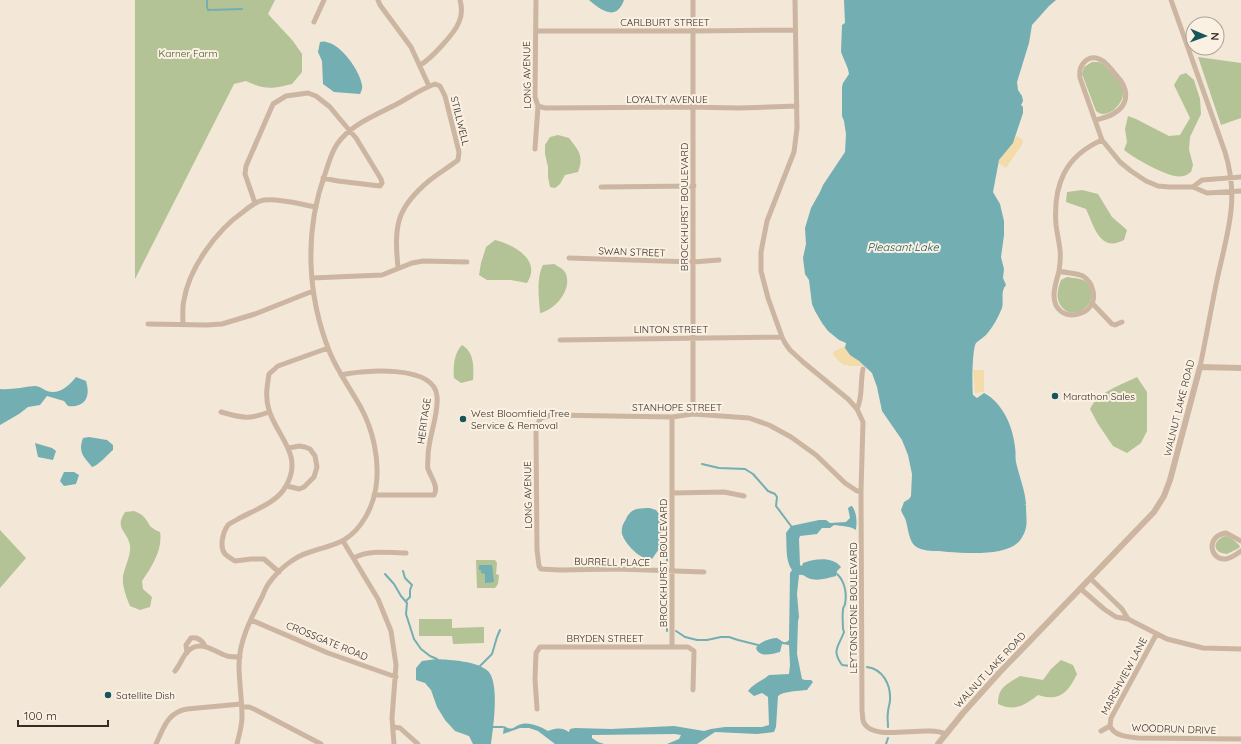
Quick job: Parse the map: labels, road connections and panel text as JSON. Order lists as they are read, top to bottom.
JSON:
{
  "streets": {
    "street": [
      "CARLBURT STREET",
      "LONG AVENUE",
      "LOYALTY AVENUE",
      "STILLWELL",
      "BROCKHURST BOULEVARD",
      "SWAN STREET",
      "LINTON STREET",
      "STANHOPE STREET",
      "WALNUT LAKE ROAD",
      "HERITAGE",
      "BURRELL PLACE",
      "LEYTONSTONE BOULEVARD",
      "BRYDEN STREET",
      "CROSSGATE ROAD",
      "MARSHVIEW LANE",
      "WOODRUN DRIVE"
    ]
  },
  "crossings": [
    ["CARLBURT STREET", "LONG AVENUE"],
    ["CARLBURT STREET", "BROCKHURST BOULEVARD"],
    ["CARLBURT STREET", "LEYTONSTONE BOULEVARD"],
    ["LONG AVENUE", "LOYALTY AVENUE"],
    ["LONG AVENUE", "STANHOPE STREET"],
    ["LONG AVENUE", "BURRELL PLACE"],
    ["LOYALTY AVENUE", "BROCKHURST BOULEVARD"],
    ["LOYALTY AVENUE", "LEYTONSTONE BOULEVARD"],
    ["BROCKHURST BOULEVARD", "SWAN STREET"],
    ["BROCKHURST BOULEVARD", "LINTON STREET"],
    ["BROCKHURST BOULEVARD", "STANHOPE STREET"],
    ["BROCKHURST BOULEVARD", "BURRELL PLACE"],
    ["BROCKHURST BOULEVARD", "BRYDEN STREET"],
    ["LINTON STREET", "LEYTONSTONE BOULEVARD"],
    ["STANHOPE STREET", "LEYTONSTONE BOULEVARD"],
    ["WALNUT LAKE ROAD", "LEYTONSTONE BOULEVARD"],
    ["MARSHVIEW LANE", "WOODRUN DRIVE"]
  ],
  "water": ["Pleasant Lake"],
  "parks": ["Karner Farm"],
  "places": ["Marathon Sales", "West Bloomfield Tree Service & Removal", "Satellite Dish"],
  "scale_bar": "100 m",
  "north": "right"
}
